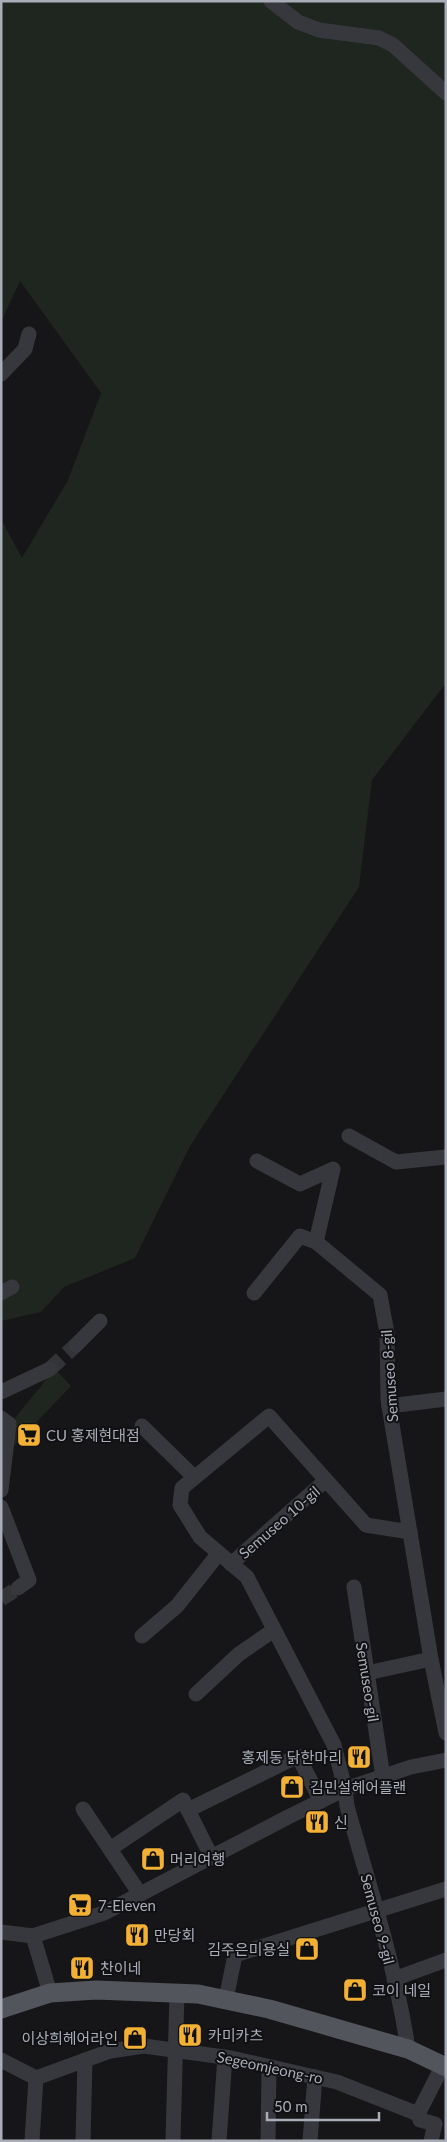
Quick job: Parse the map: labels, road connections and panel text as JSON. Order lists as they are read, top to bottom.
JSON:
{
  "streets": {
    "street": [
      "Semuseo 8-gil",
      "Semuseo 10-gil",
      "Semuseo-gil",
      "Semuseo 9-gil",
      "Segeomjeong-ro"
    ]
  },
  "crossings": [
    ["Semuseo 8-gil", "Semuseo 10-gil"],
    ["Semuseo 10-gil", "Semuseo 9-gil"]
  ],
  "places": {
    "supermarket": ["CU 홍제현대점", "7-Eleven"],
    "restaurant": [
      "홍제동 닭한마리",
      "신",
      "만당회",
      "찬이네",
      "카미카츠"
    ],
    "shop": [
      "김민설헤어플랜",
      "머리여행",
      "김주은미용실",
      "코이 네일",
      "이상희헤어라인"
    ]
  },
  "scale_bar": "50 m"
}
